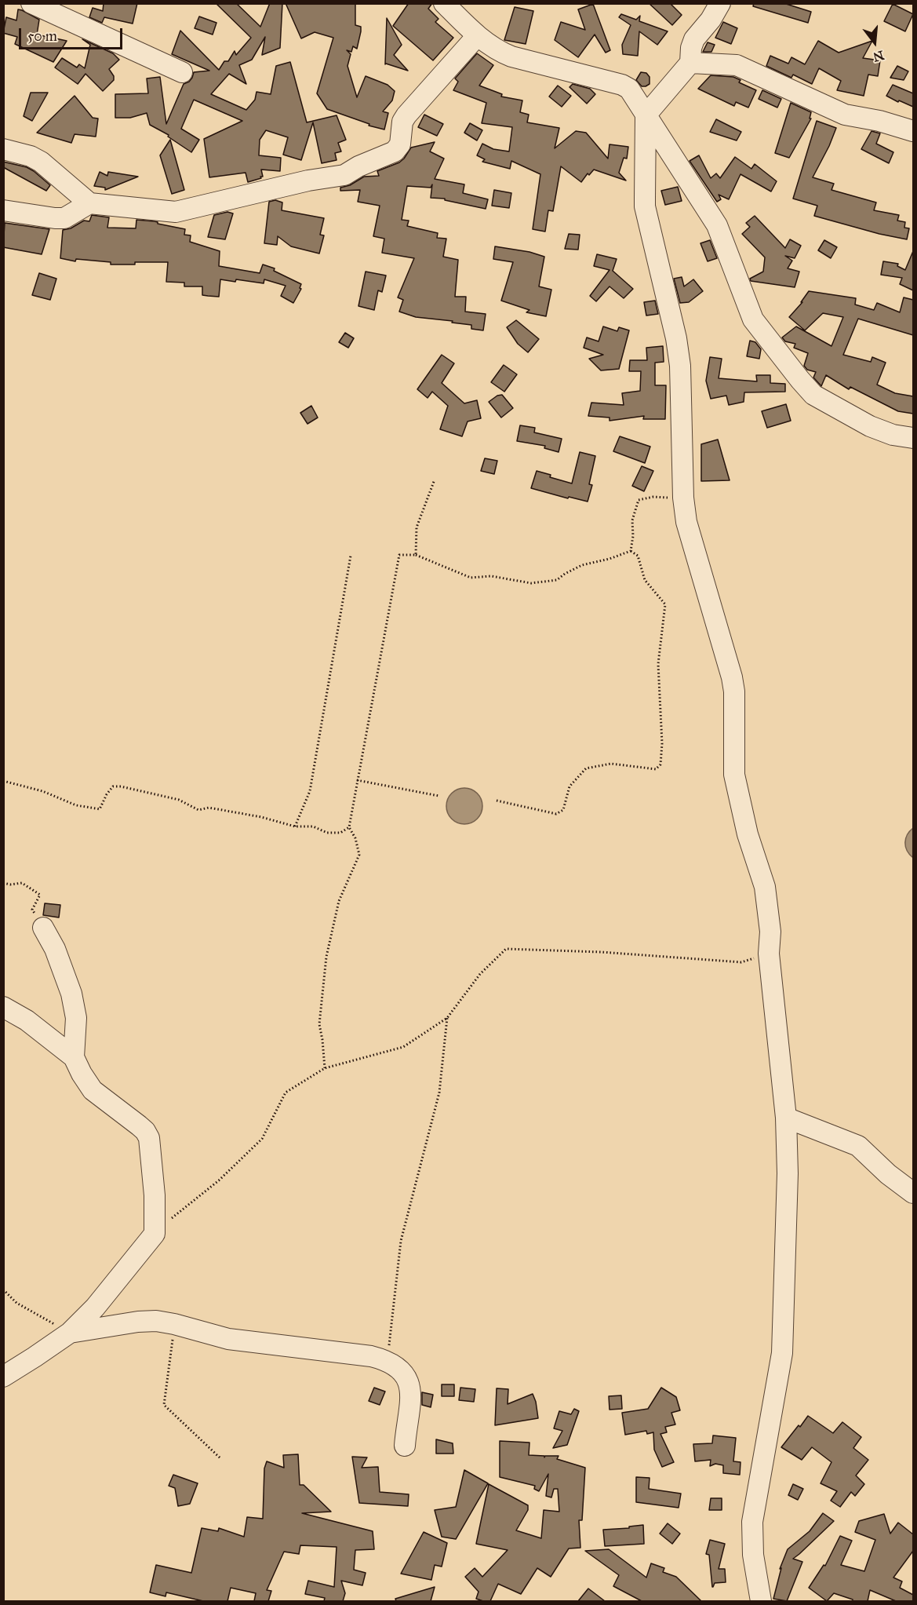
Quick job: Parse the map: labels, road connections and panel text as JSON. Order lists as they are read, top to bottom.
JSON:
{
  "scale_bar": "50 m",
  "north": "bottom"
}
